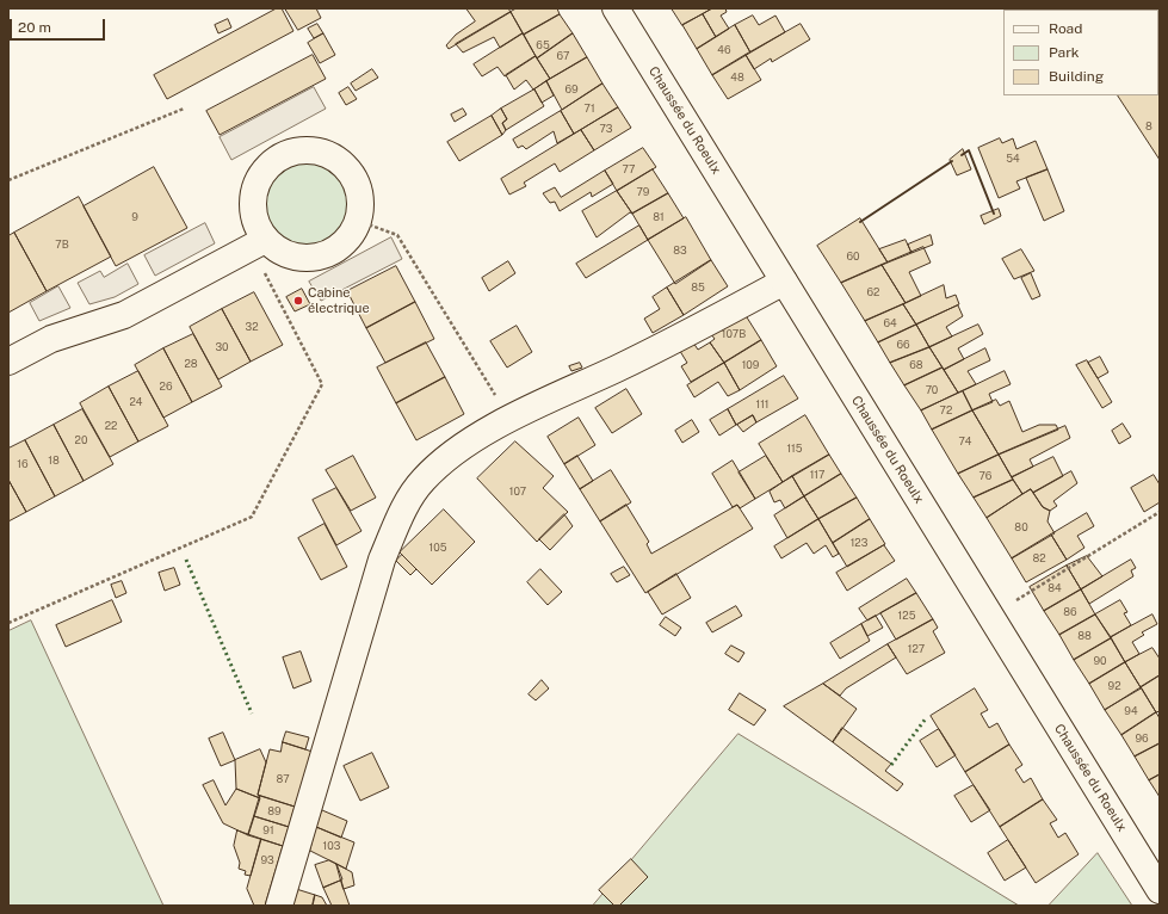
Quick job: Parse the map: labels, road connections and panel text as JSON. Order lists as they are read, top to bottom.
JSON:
{
  "streets": {
    "street": ["Chaussée du Roeulx"]
  },
  "places": ["Cabine électrique"],
  "house_numbers": [
    "65",
    "46",
    "67",
    "48",
    "69",
    "71",
    "8",
    "73",
    "54",
    "77",
    "79",
    "9",
    "81",
    "7B",
    "83",
    "60",
    "85",
    "62",
    "64",
    "32",
    "107B",
    "66",
    "30",
    "28",
    "109",
    "68",
    "26",
    "70",
    "24",
    "111",
    "72",
    "22",
    "20",
    "74",
    "115",
    "18",
    "16",
    "117",
    "76",
    "107",
    "80",
    "123",
    "105",
    "82",
    "84",
    "86",
    "125",
    "88",
    "127",
    "90",
    "92",
    "94",
    "96",
    "87",
    "89",
    "91",
    "103",
    "93"
  ],
  "legend": ["Road", "Park", "Building"],
  "scale_bar": "20 m"
}
